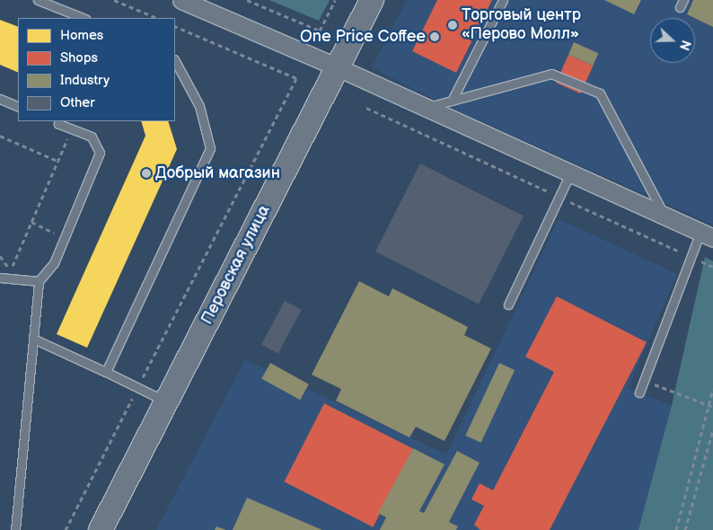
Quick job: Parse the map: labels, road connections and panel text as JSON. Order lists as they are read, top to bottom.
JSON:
{
  "streets": {
    "main road": ["Перовская улица"]
  },
  "places": ["Торговый центр «Перово Молл»", "One Price Coffee", "Добрый магазин"],
  "legend": [
    "Homes",
    "Shops",
    "Industry",
    "Other"
  ],
  "north": "right"
}
